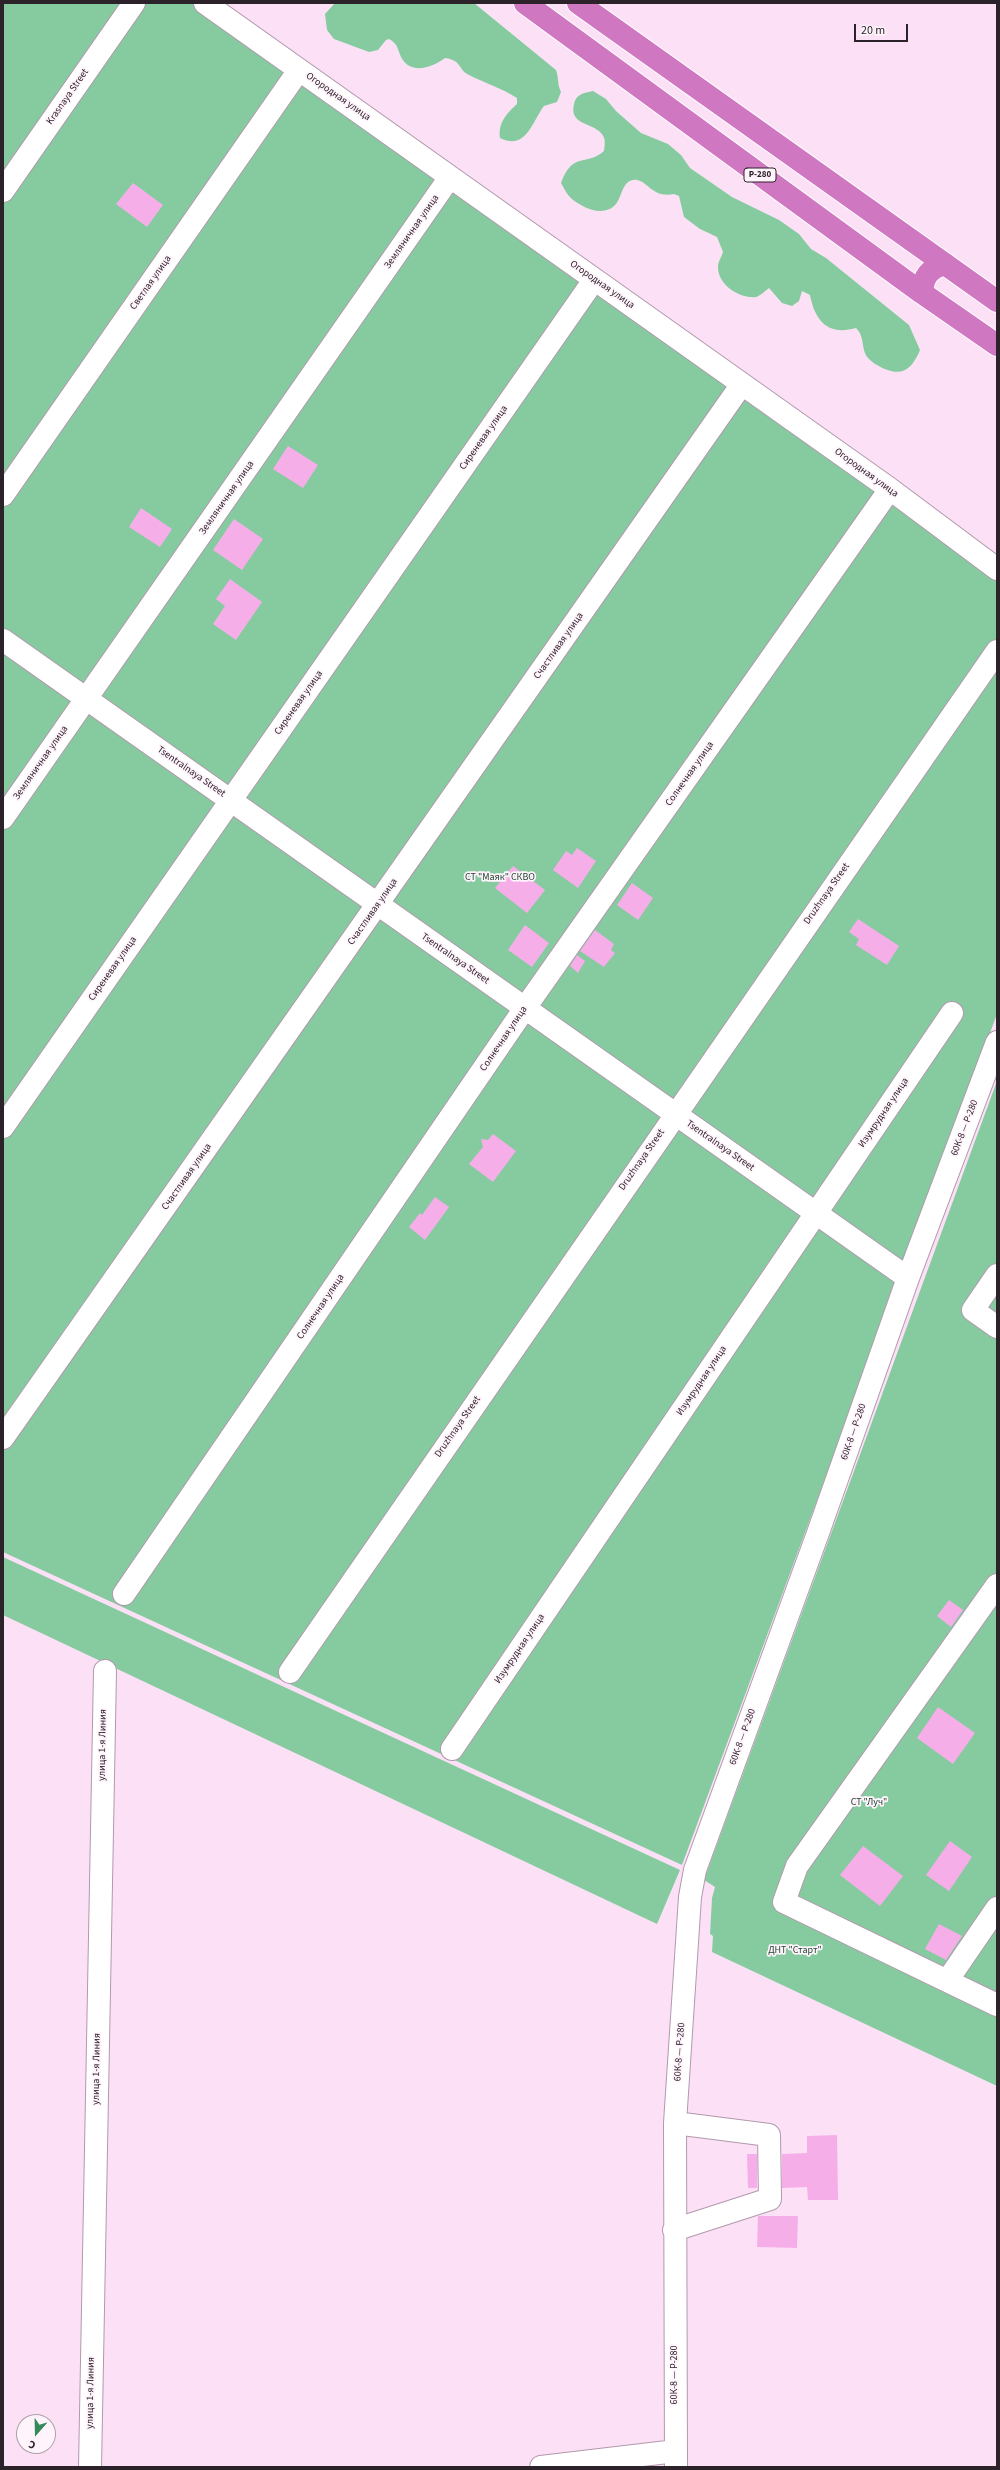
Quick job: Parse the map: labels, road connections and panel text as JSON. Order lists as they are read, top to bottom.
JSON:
{
  "streets": {
    "highway": ["Р-280"],
    "street": [
      "Krasnaya Street",
      "Огородная улица",
      "Земляничная улица",
      "Светлая улица",
      "Сиреневая улица",
      "Счастливая улица",
      "Tsentralnaya Street",
      "Солнечная улица",
      "Druzhnaya Street",
      "Изумрудная улица",
      "60К-8 — Р-280",
      "улица 1-я Линия"
    ]
  },
  "crossings": [
    ["Огородная улица", "Земляничная улица"],
    ["Огородная улица", "Светлая улица"],
    ["Огородная улица", "Сиреневая улица"],
    ["Огородная улица", "Счастливая улица"],
    ["Огородная улица", "Солнечная улица"],
    ["Земляничная улица", "Tsentralnaya Street"],
    ["Сиреневая улица", "Tsentralnaya Street"],
    ["Счастливая улица", "Tsentralnaya Street"],
    ["Tsentralnaya Street", "Солнечная улица"],
    ["Tsentralnaya Street", "Druzhnaya Street"],
    ["Tsentralnaya Street", "Изумрудная улица"],
    ["Tsentralnaya Street", "60К-8 — Р-280"]
  ],
  "parks": ["СТ \"Маяк\" СКВО", "СТ \"Луч\"", "ДНТ \"Старт\""],
  "scale_bar": "20 m",
  "north": "bottom"
}
